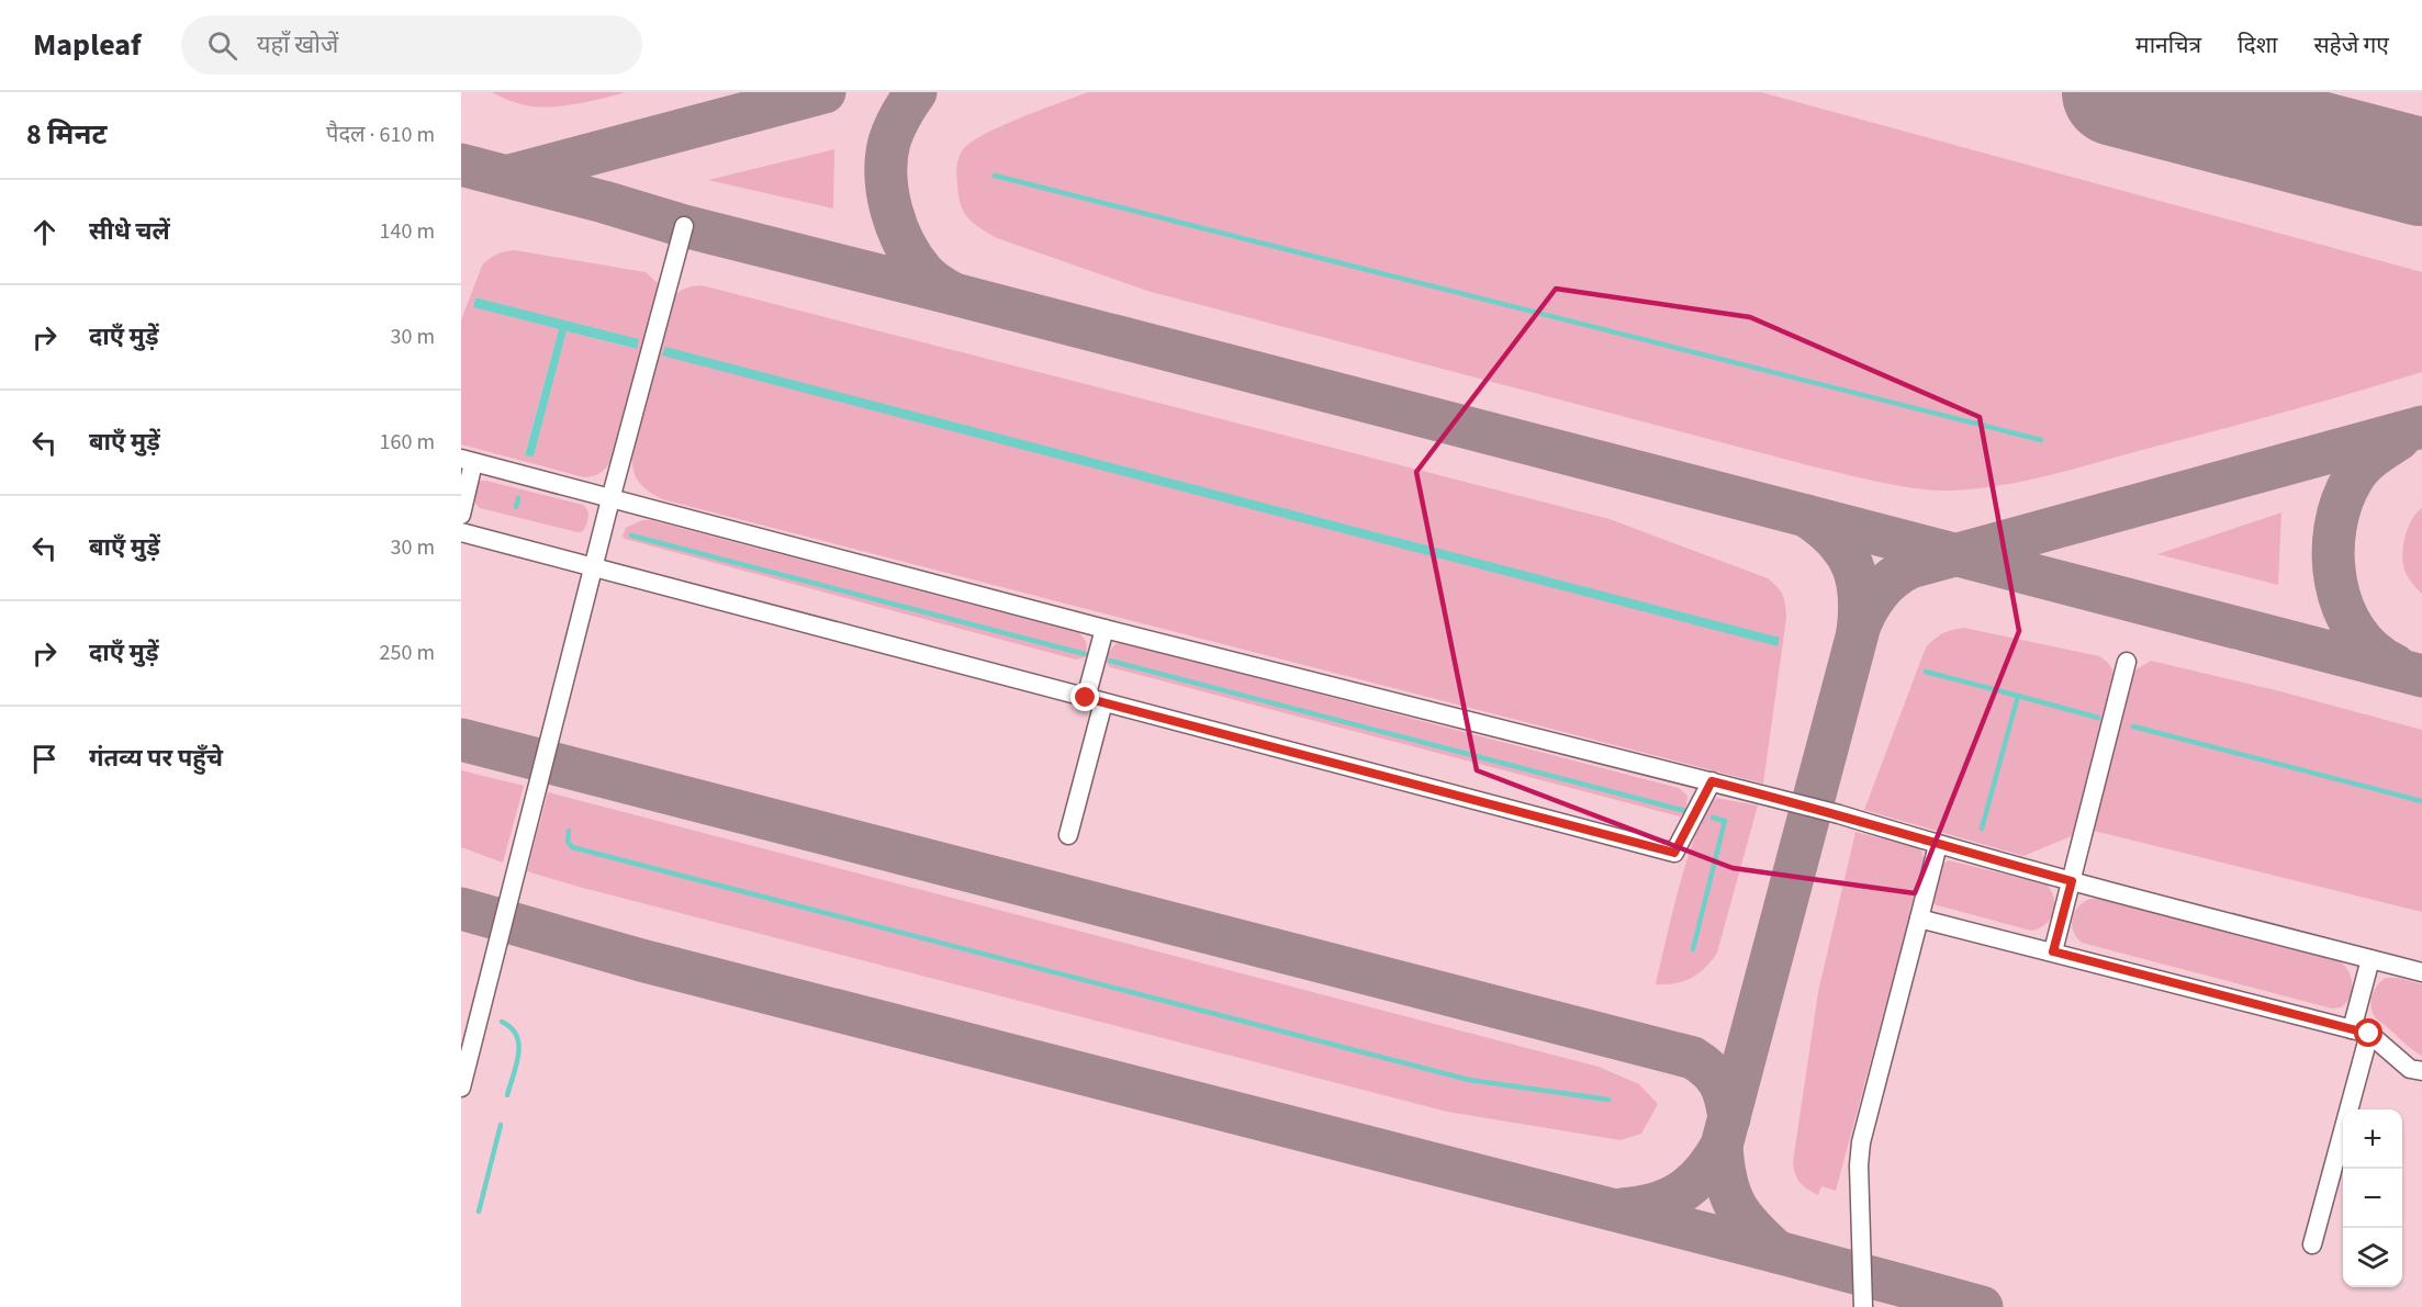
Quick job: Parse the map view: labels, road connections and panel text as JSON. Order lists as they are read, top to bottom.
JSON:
{
  "page": {
    "header": "Mapleaf",
    "search": "यहाँ खोजें",
    "nav": ["मानचित्र", "दिशा", "सहेजे गए"],
    "heading": ["8 मिनट", "पैदल · 610 m"],
    "list": [
      ["सीधे चलें", "140 m"],
      ["दाएँ मुड़ें", "30 m"],
      ["बाएँ मुड़ें", "160 m"],
      ["बाएँ मुड़ें", "30 m"],
      ["दाएँ मुड़ें", "250 m"],
      "गंतव्य पर पहुँचे"
    ],
    "map_buttons": ["+", "−"]
  }
}
